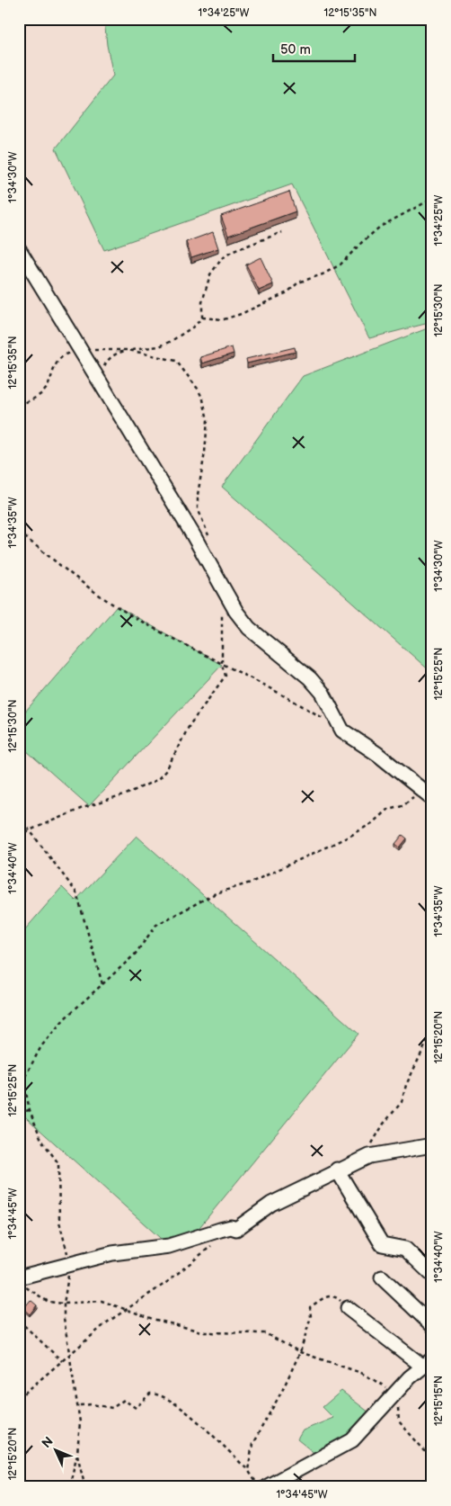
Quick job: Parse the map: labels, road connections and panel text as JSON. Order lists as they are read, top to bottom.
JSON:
{
  "scale_bar": "50 m",
  "north": "top left",
  "coordinates": [
    "1°34'25\"W",
    "12°15'35\"N",
    "1°34'30\"W",
    "12°15'30\"N",
    "1°34'35\"W",
    "12°15'25\"N",
    "1°34'40\"W",
    "12°15'20\"N",
    "1°34'45\"W",
    "12°15'15\"N"
  ]
}
